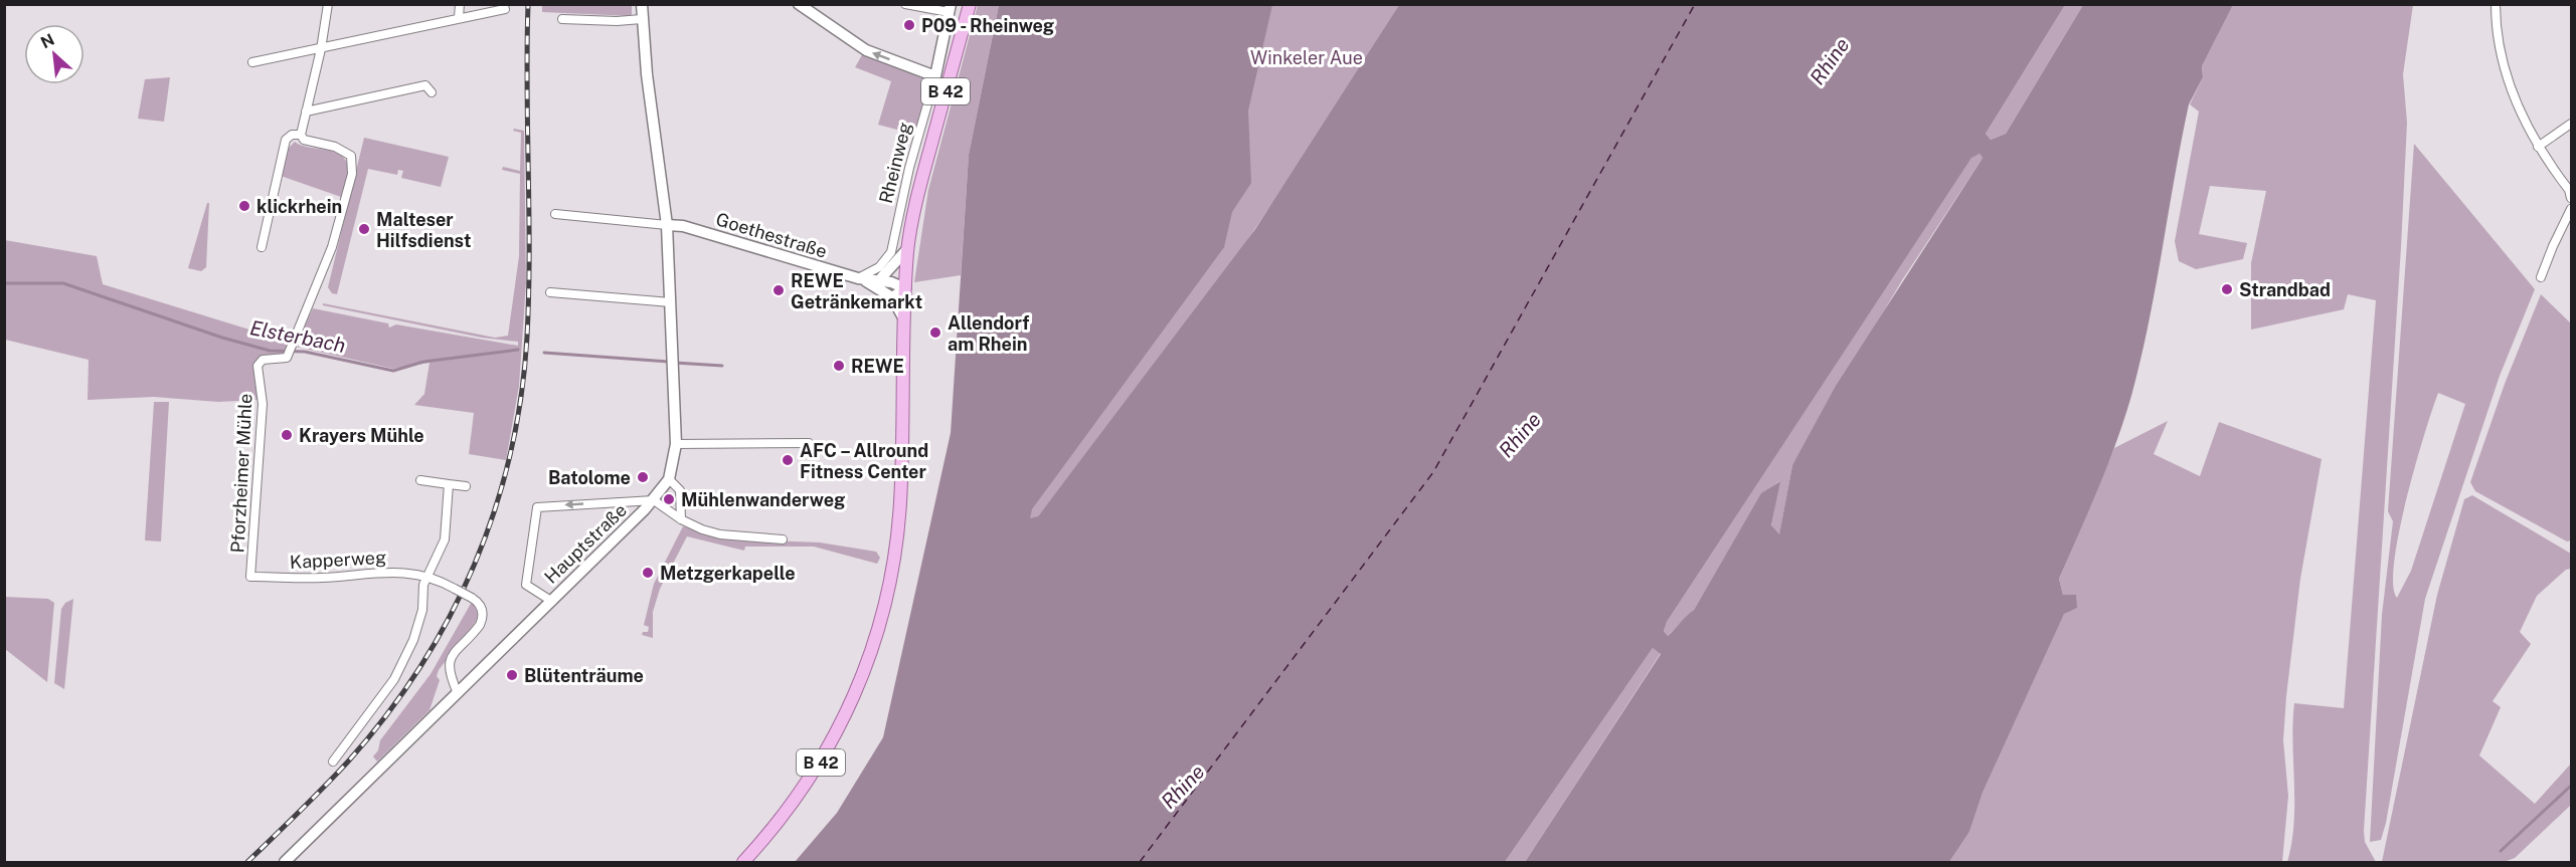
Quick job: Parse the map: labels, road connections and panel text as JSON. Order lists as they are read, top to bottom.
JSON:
{
  "streets": {
    "main road": [
      "B 42",
      "Rheinweg",
      "Goethestraße",
      "Hauptstraße"
    ],
    "street": ["Pforzheimer Mühle", "Kapperweg"]
  },
  "crossings": [
    ["Rheinweg", "Goethestraße"],
    ["Goethestraße", "Hauptstraße"],
    ["Pforzheimer Mühle", "Kapperweg"],
    ["Hauptstraße", "Kapperweg"]
  ],
  "water": ["Rhine", "Elsterbach"],
  "parks": ["Winkeler Aue"],
  "places": [
    "P09 - Rheinweg",
    "klickrhein",
    "Malteser Hilfsdienst",
    "Strandbad",
    "REWE Getränkemarkt",
    "Allendorf am Rhein",
    "REWE",
    "Krayers Mühle",
    "AFC – Allround Fitness Center",
    "Batolome",
    "Mühlenwanderweg",
    "Metzgerkapelle",
    "Blütenträume"
  ],
  "north": "top left"
}
